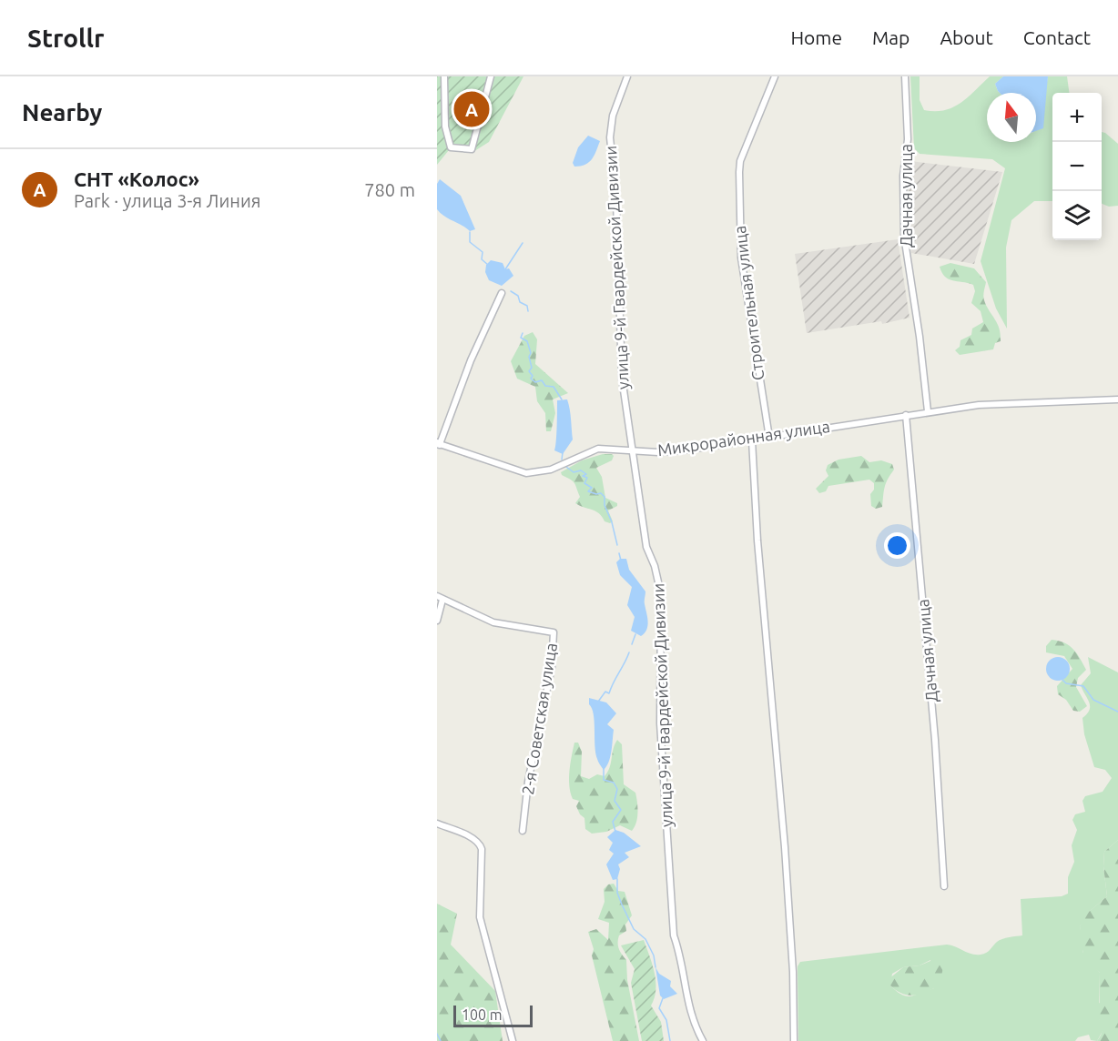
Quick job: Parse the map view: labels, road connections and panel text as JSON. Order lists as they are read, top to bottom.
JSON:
{
  "streets": {
    "street": [
      "Дачная улица",
      "улица 9-й Гвардейской Дивизии",
      "Строительная улица",
      "Микрорайонная улица",
      "2-я Советская улица"
    ]
  },
  "crossings": [
    ["Дачная улица", "Микрорайонная улица"],
    ["улица 9-й Гвардейской Дивизии", "Микрорайонная улица"],
    ["Строительная улица", "Микрорайонная улица"]
  ],
  "scale_bar": "100 m",
  "north": "top",
  "page": {
    "header": "Strollr",
    "nav": [
      "Home",
      "Map",
      "About",
      "Contact"
    ],
    "heading": "Nearby",
    "pins": "A",
    "map_buttons": ["+", "−"],
    "list": [
      {
        "mark": "A",
        "name": "СНТ «Колос»",
        "note": "Park · улица 3-я Линия",
        "value": "780 m"
      }
    ],
    "scale": "100 m"
  }
}
